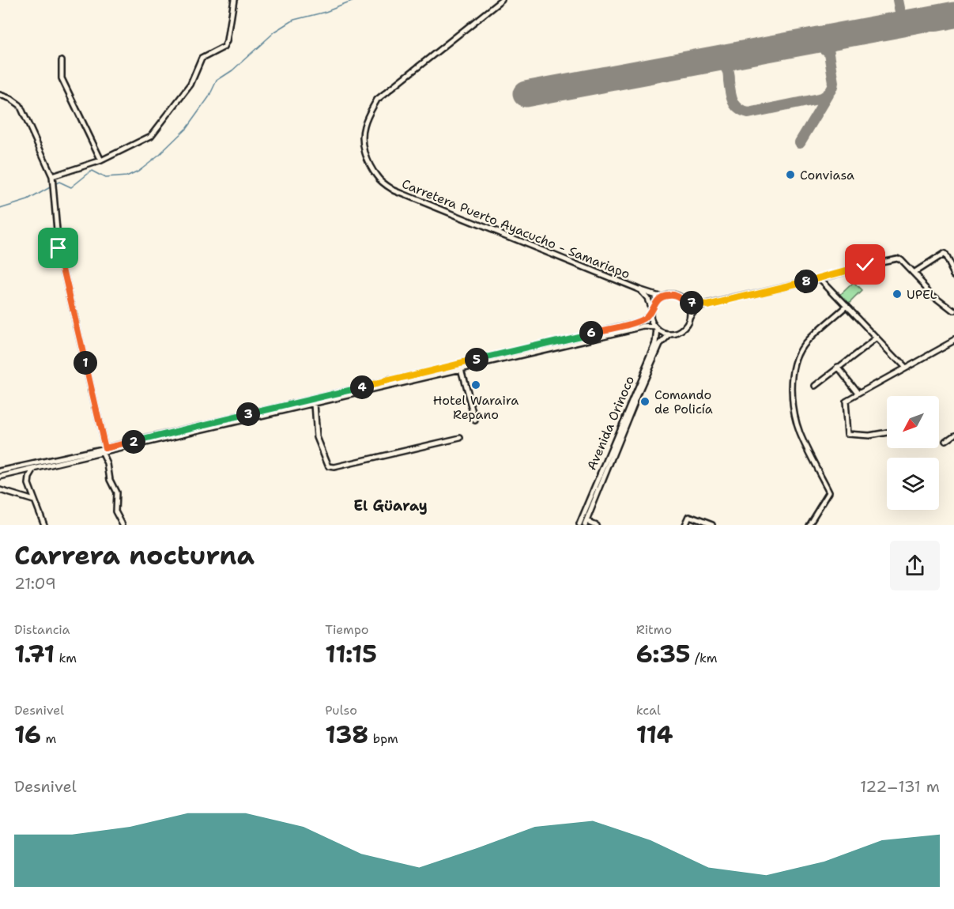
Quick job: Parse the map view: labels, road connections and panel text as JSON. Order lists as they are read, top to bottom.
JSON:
{
  "streets": {
    "street": ["Carretera Puerto Ayacucho - Samariapo", "Avenida Orinoco"]
  },
  "crossings": [
    ["Carretera Puerto Ayacucho - Samariapo", "Avenida Orinoco"]
  ],
  "districts": ["El Güaray"],
  "places": [
    "Conviasa",
    "UPEL",
    "Hotel Waraira Repano",
    "Comando de Policía"
  ],
  "north": "bottom left",
  "page": {
    "pins": [
      "8",
      "7",
      "6",
      "5",
      "1",
      "4",
      "3",
      "2"
    ],
    "heading": ["Carrera nocturna", "21:09"],
    "stats": [
      ["Distancia", "1.71 km"],
      ["Tiempo", "11:15"],
      ["Ritmo", "6:35 /km"],
      ["Desnivel", "16 m"],
      ["Pulso", "138 bpm"],
      ["kcal", "114"]
    ],
    "chart": ["Desnivel", "122–131 m"]
  }
}
